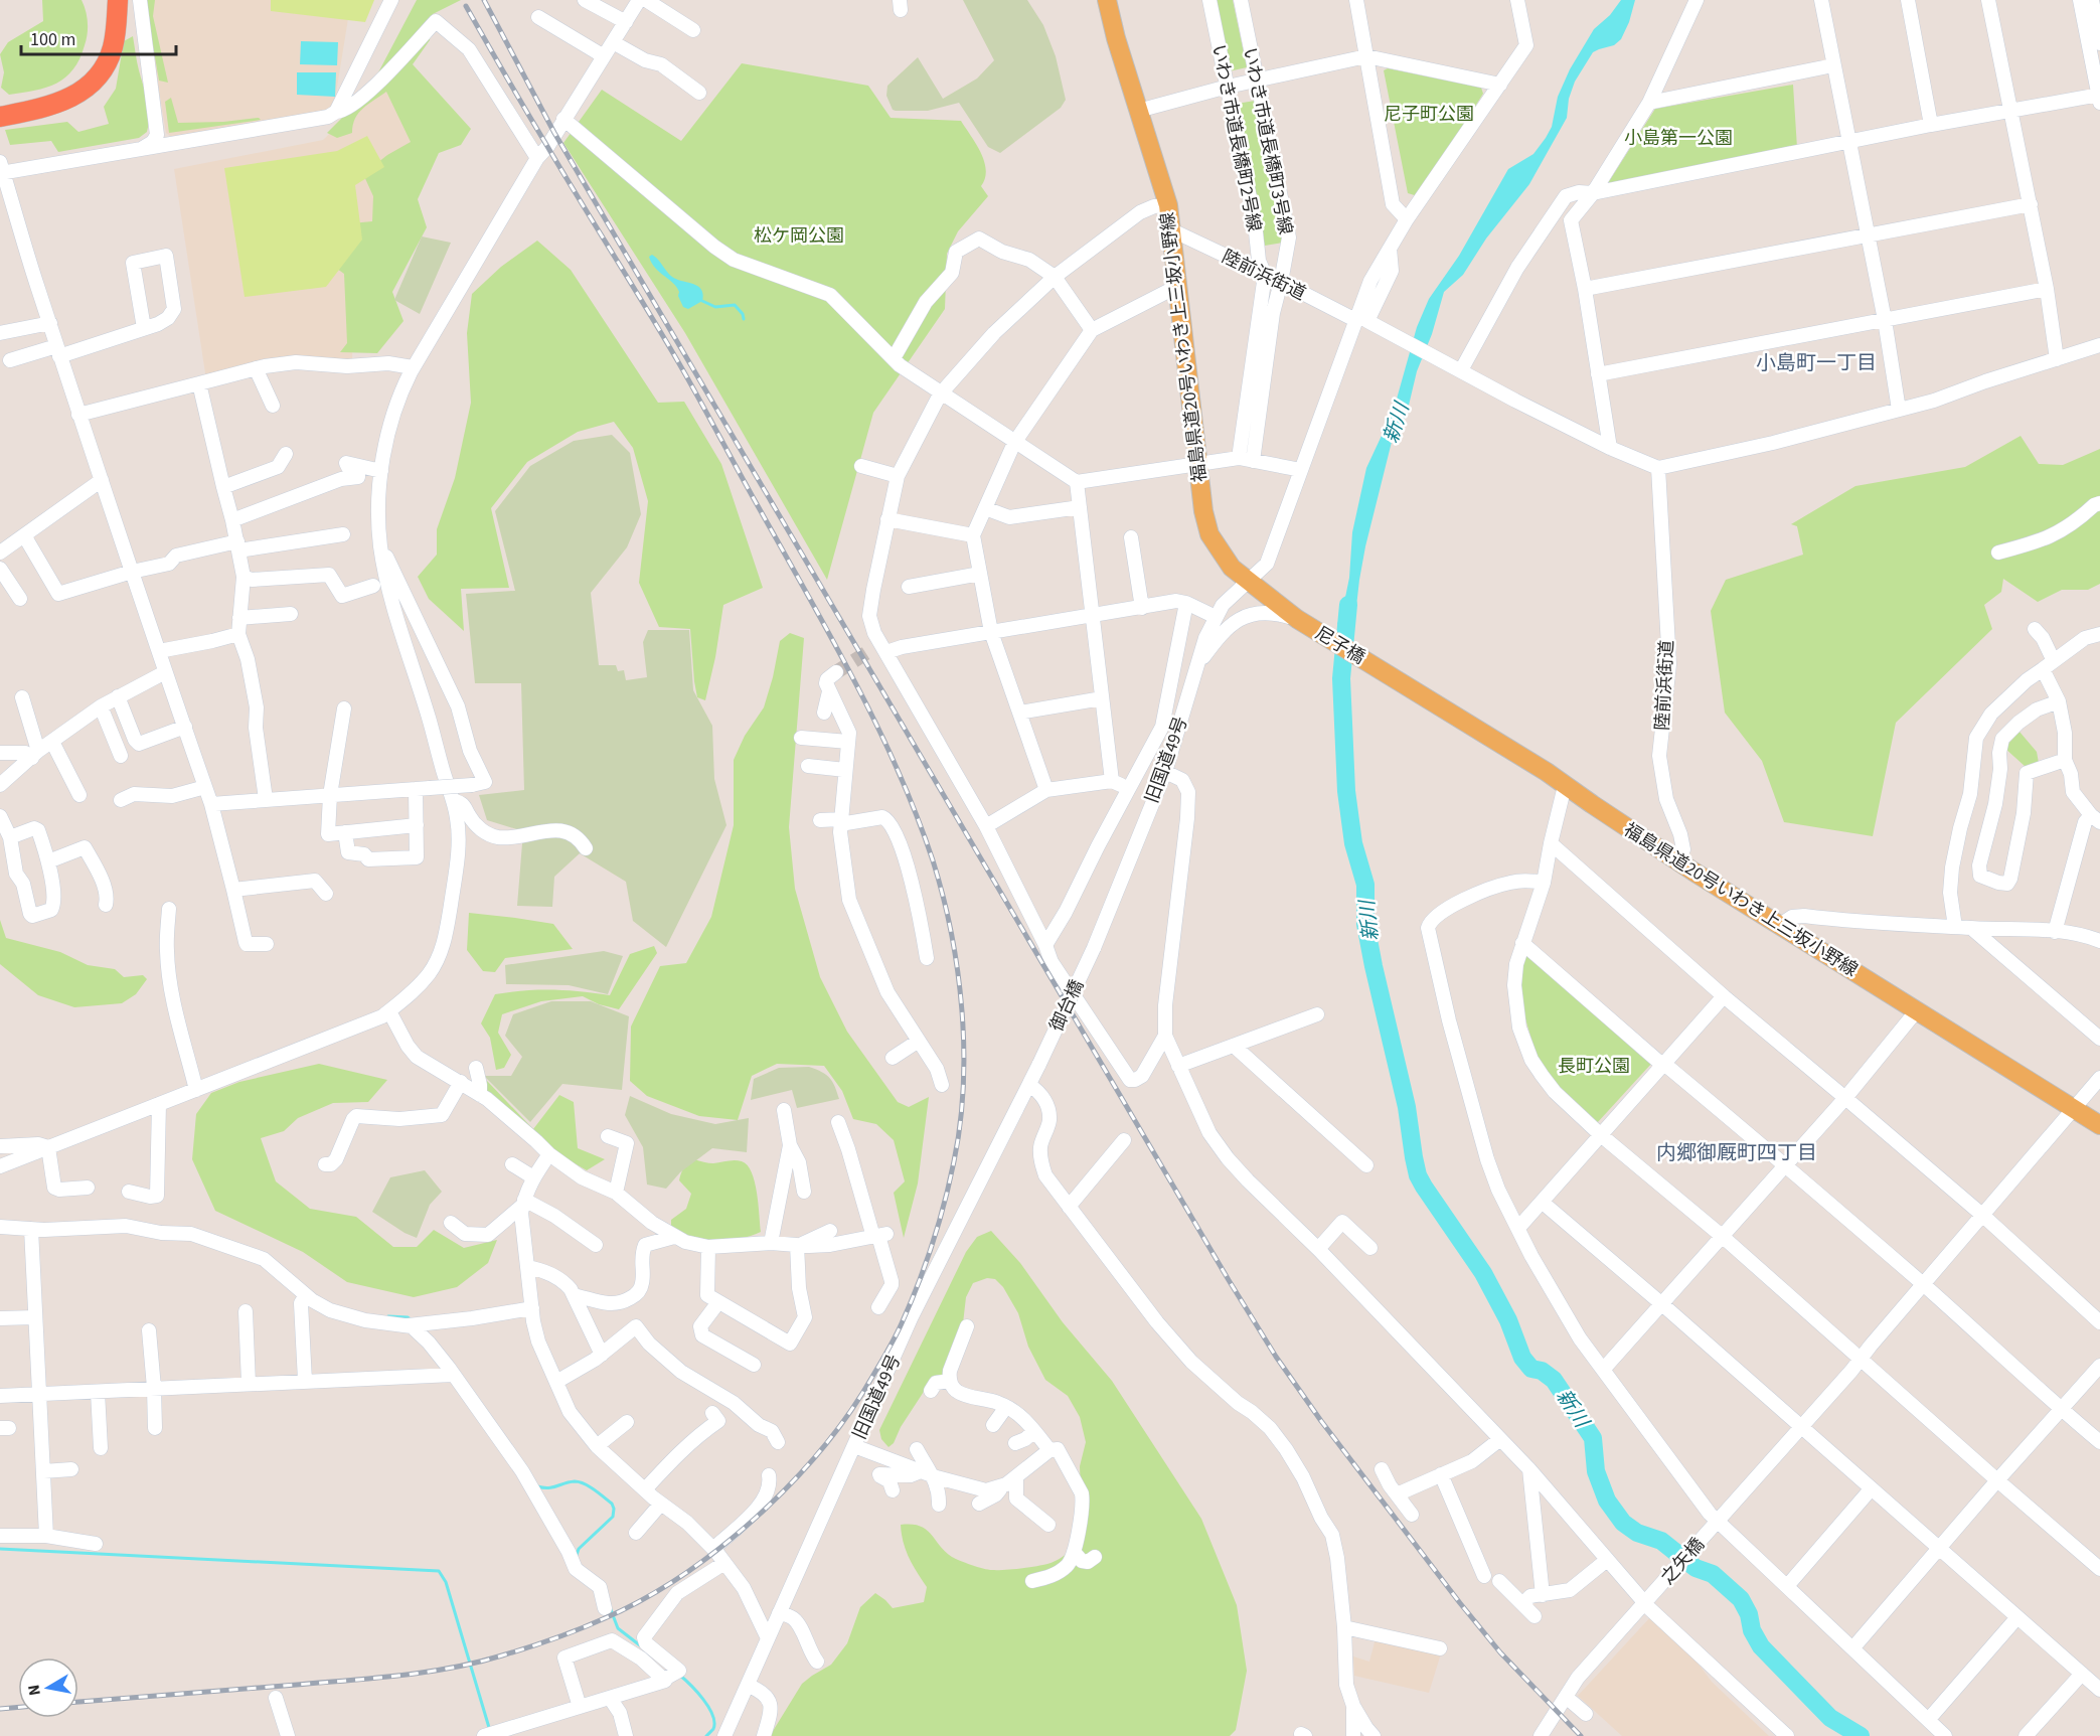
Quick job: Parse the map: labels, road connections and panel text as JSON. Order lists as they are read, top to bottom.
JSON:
{
  "streets": {
    "main road": ["福島県道20号いわき上三坂小野線", "尼子橋"],
    "street": [
      "いわき市道長橋町2号線",
      "いわき市道長橋町3号線",
      "陸前浜街道",
      "旧国道49号",
      "御台橋",
      "之矢橋"
    ]
  },
  "crossings": [
    ["いわき市道長橋町2号線", "陸前浜街道"],
    ["いわき市道長橋町3号線", "陸前浜街道"],
    ["陸前浜街道", "福島県道20号いわき上三坂小野線"],
    ["陸前浜街道", "旧国道49号"],
    ["福島県道20号いわき上三坂小野線", "尼子橋"],
    ["福島県道20号いわき上三坂小野線", "旧国道49号"],
    ["福島県道20号いわき上三坂小野線", "之矢橋"],
    ["旧国道49号", "御台橋"]
  ],
  "districts": ["小島町一丁目", "内郷御厩町四丁目"],
  "water": ["新川"],
  "parks": [
    "尼子町公園",
    "小島第一公園",
    "松ケ岡公園",
    "長町公園"
  ],
  "scale_bar": "100 m",
  "north": "left"
}
